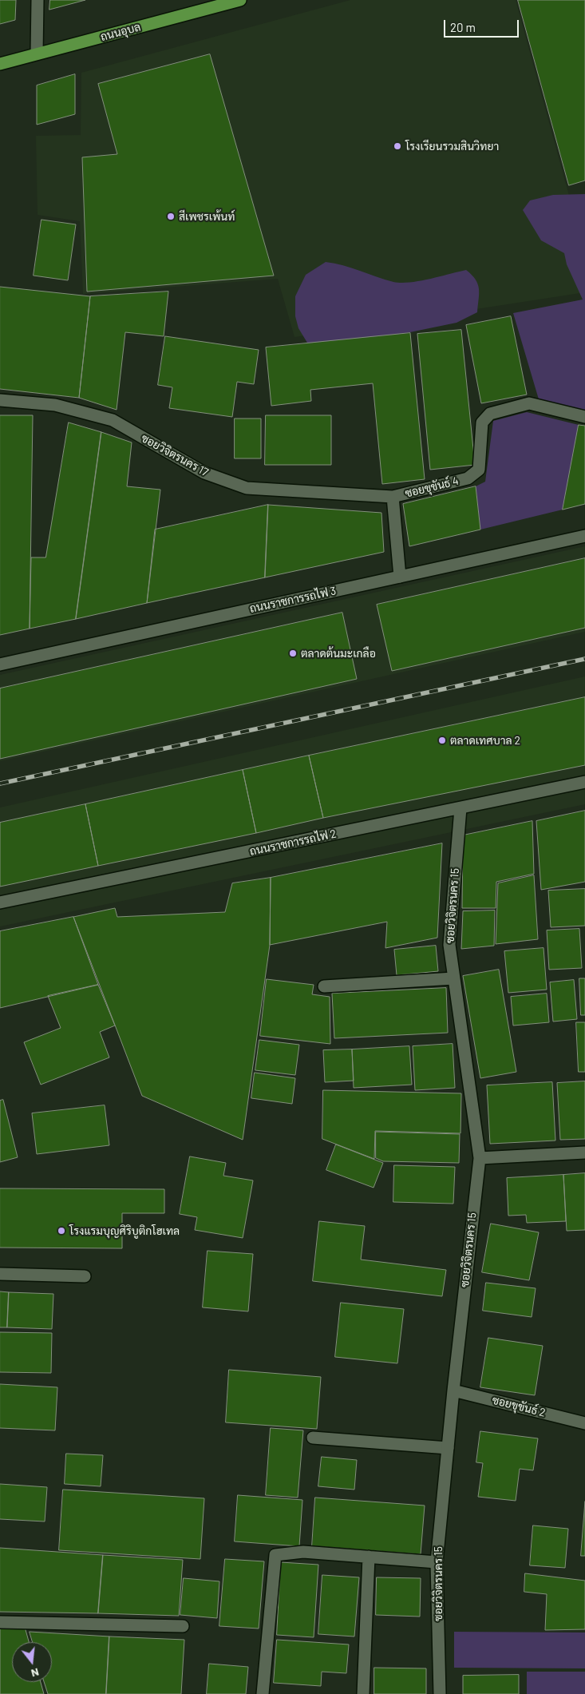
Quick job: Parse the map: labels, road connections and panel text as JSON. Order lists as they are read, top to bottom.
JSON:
{
  "streets": {
    "main road": ["ถนนอุบล"],
    "street": [
      "ซอยวิจิตรนคร 17",
      "ซอยขุขันธ์ 4",
      "ถนนราชการรถไฟ 3",
      "ถนนราชการรถไฟ 2",
      "ซอยวิจิตรนคร 15",
      "ซอยขุขันธ์ 2"
    ]
  },
  "crossings": [
    ["ซอยวิจิตรนคร 17", "ซอยขุขันธ์ 4"],
    ["ถนนราชการรถไฟ 2", "ซอยวิจิตรนคร 15"],
    ["ซอยวิจิตรนคร 15", "ซอยขุขันธ์ 2"]
  ],
  "places": [
    "โรงเรียนรวมสินวิทยา",
    "สีเพชรเพ้นท์",
    "ตลาดต้นมะเกลือ",
    "ตลาดเทศบาล 2",
    "โรงแรมบุญศิริบูติกโฮเทล"
  ],
  "scale_bar": "20 m",
  "north": "bottom"
}
